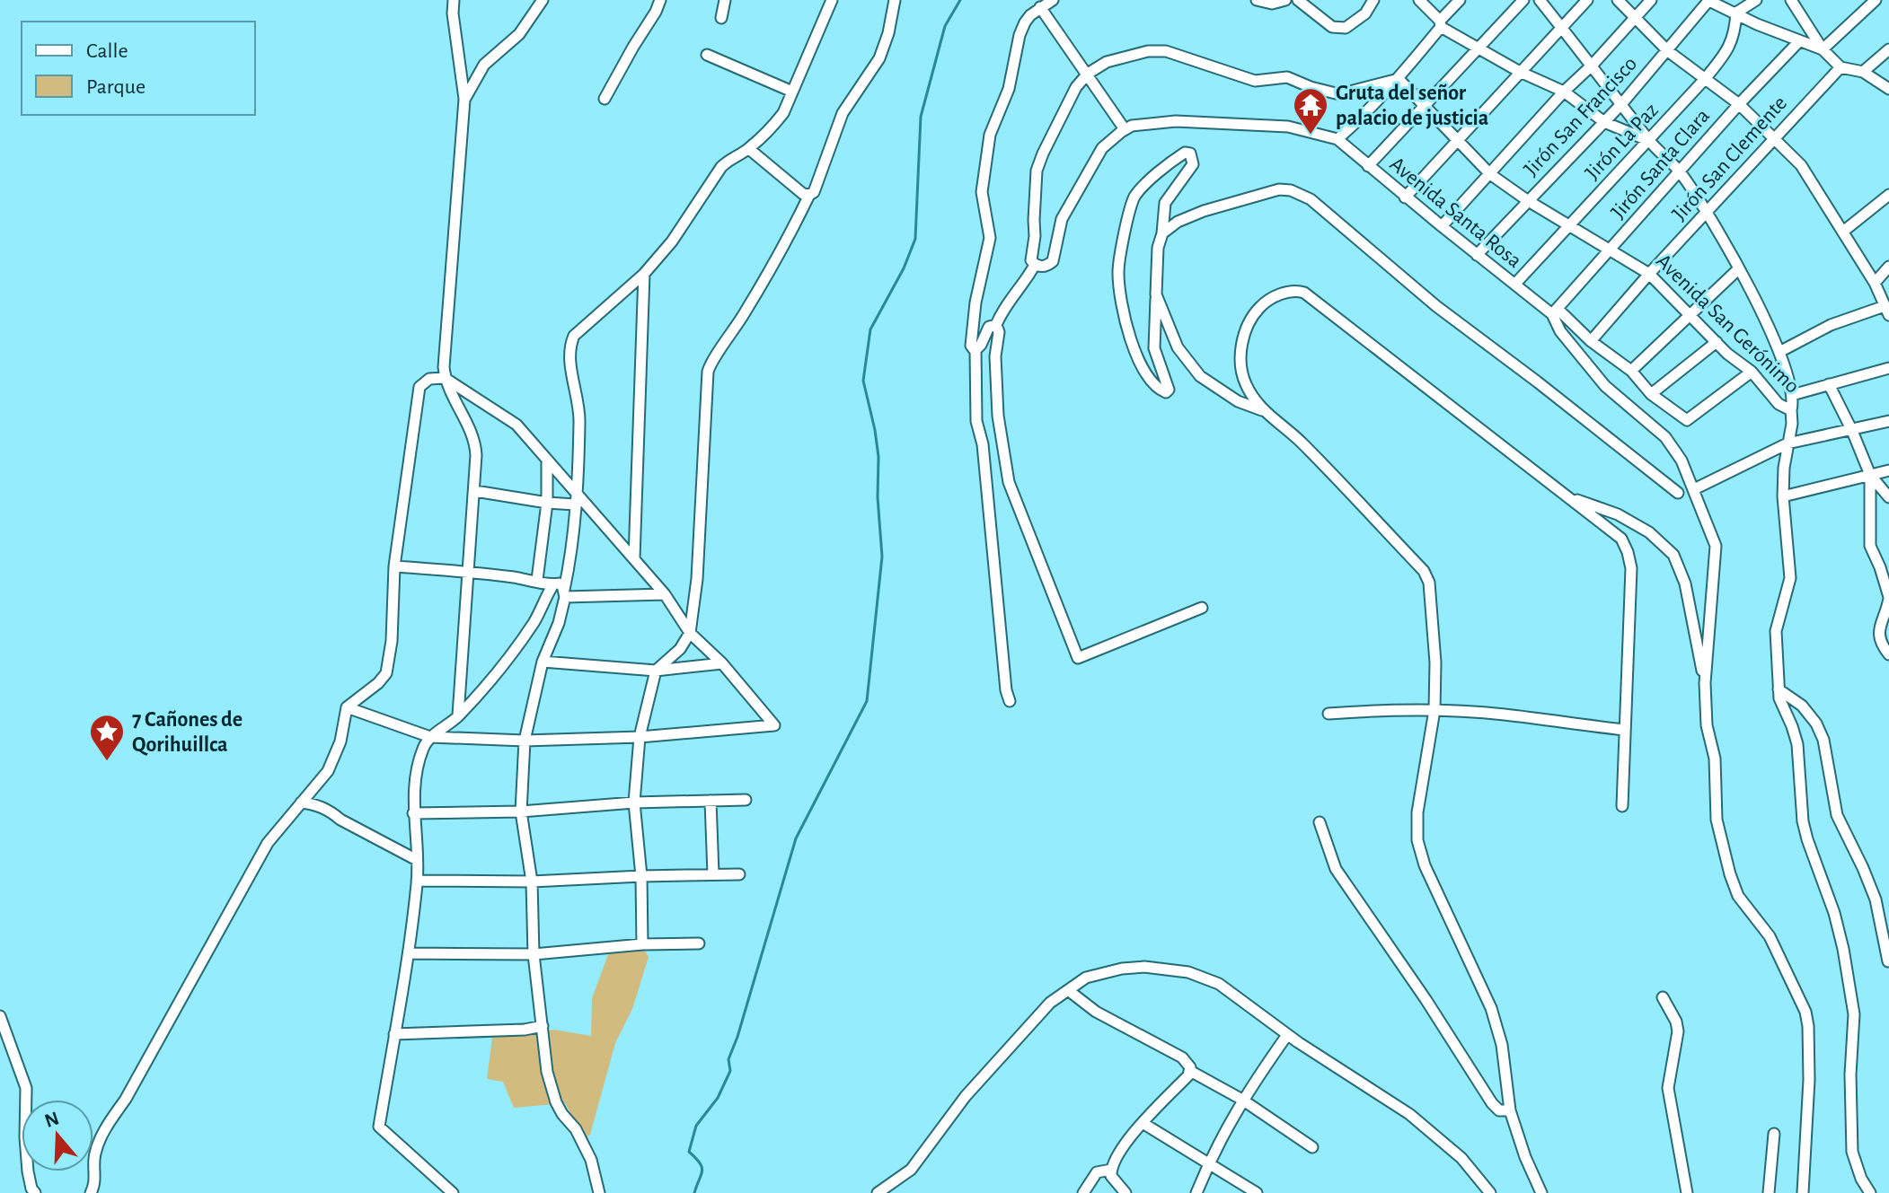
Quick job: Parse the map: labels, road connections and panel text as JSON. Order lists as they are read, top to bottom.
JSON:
{
  "streets": {
    "street": [
      "Jirón San Francisco",
      "Jirón La Paz",
      "Jirón San Clemente",
      "Jirón Santa Clara",
      "Avenida Santa Rosa",
      "Avenida San Gerónimo"
    ]
  },
  "crossings": [
    ["Jirón San Francisco", "Avenida Santa Rosa"],
    ["Jirón San Francisco", "Avenida San Gerónimo"],
    ["Jirón La Paz", "Avenida Santa Rosa"],
    ["Jirón La Paz", "Avenida San Gerónimo"],
    ["Jirón San Clemente", "Avenida San Gerónimo"],
    ["Jirón Santa Clara", "Avenida Santa Rosa"],
    ["Jirón Santa Clara", "Avenida San Gerónimo"]
  ],
  "places": {
    "temple": ["Gruta del señor palacio de justicia"],
    "place": ["7 Cañones de Qorihuillca"]
  },
  "legend": ["Calle", "Parque"],
  "north": "top"
}
